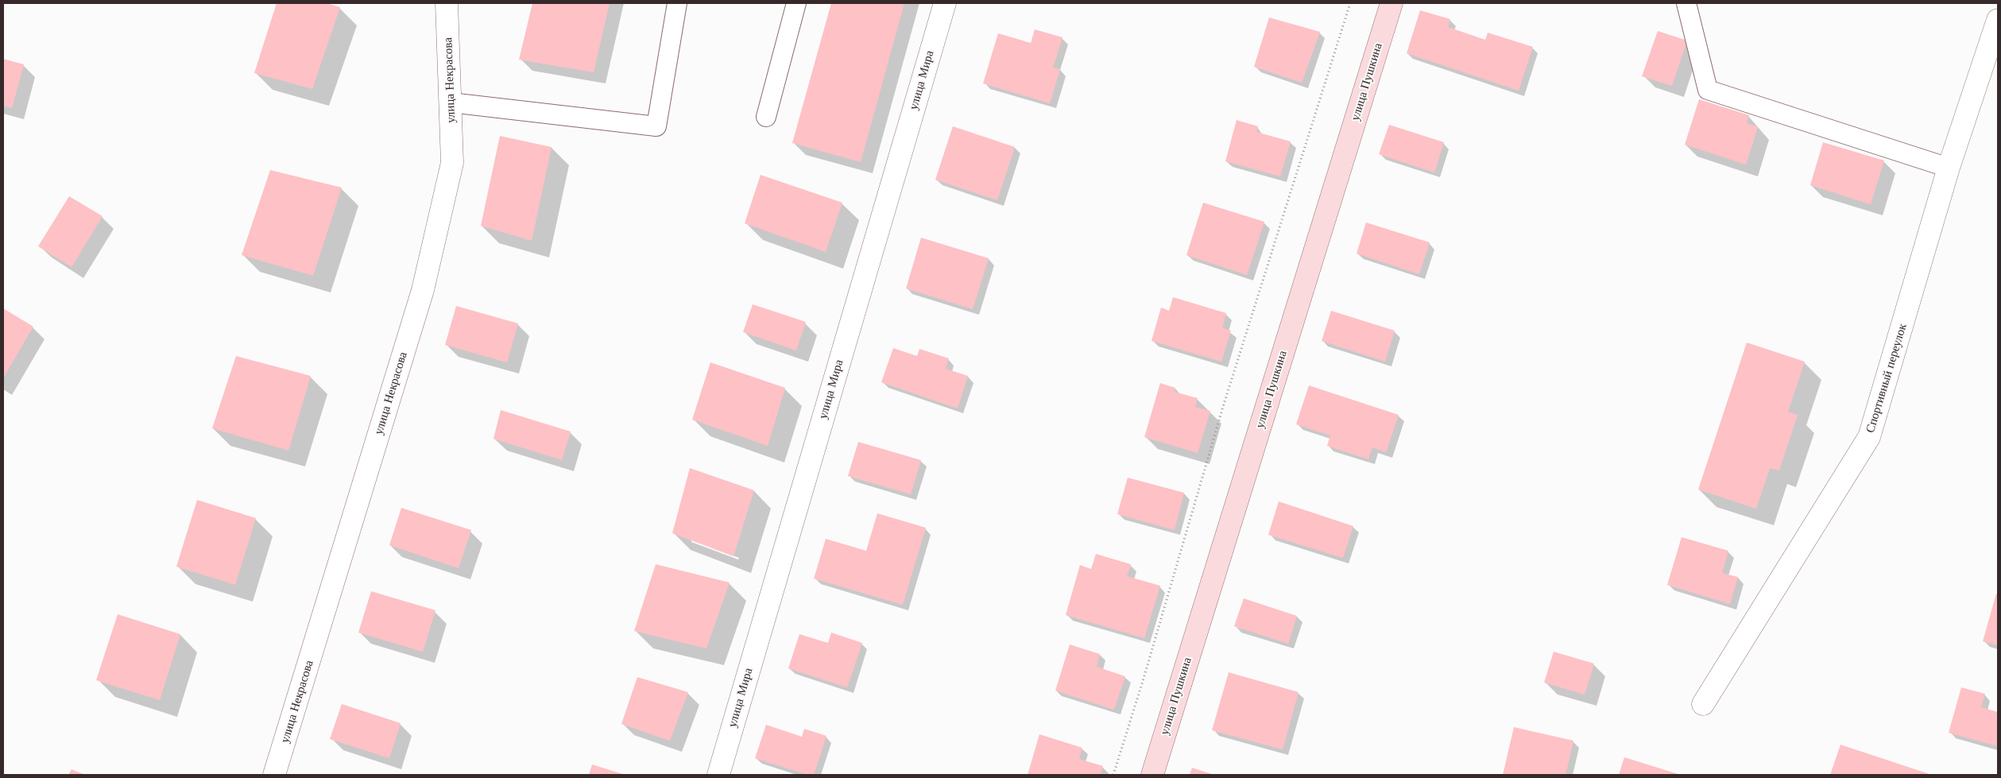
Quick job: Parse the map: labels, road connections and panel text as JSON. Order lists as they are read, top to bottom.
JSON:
{
  "streets": {
    "main road": ["улица Пушкина"],
    "street": ["улица Некрасова", "улица Мира", "Спортивный переулок"]
  }
}
